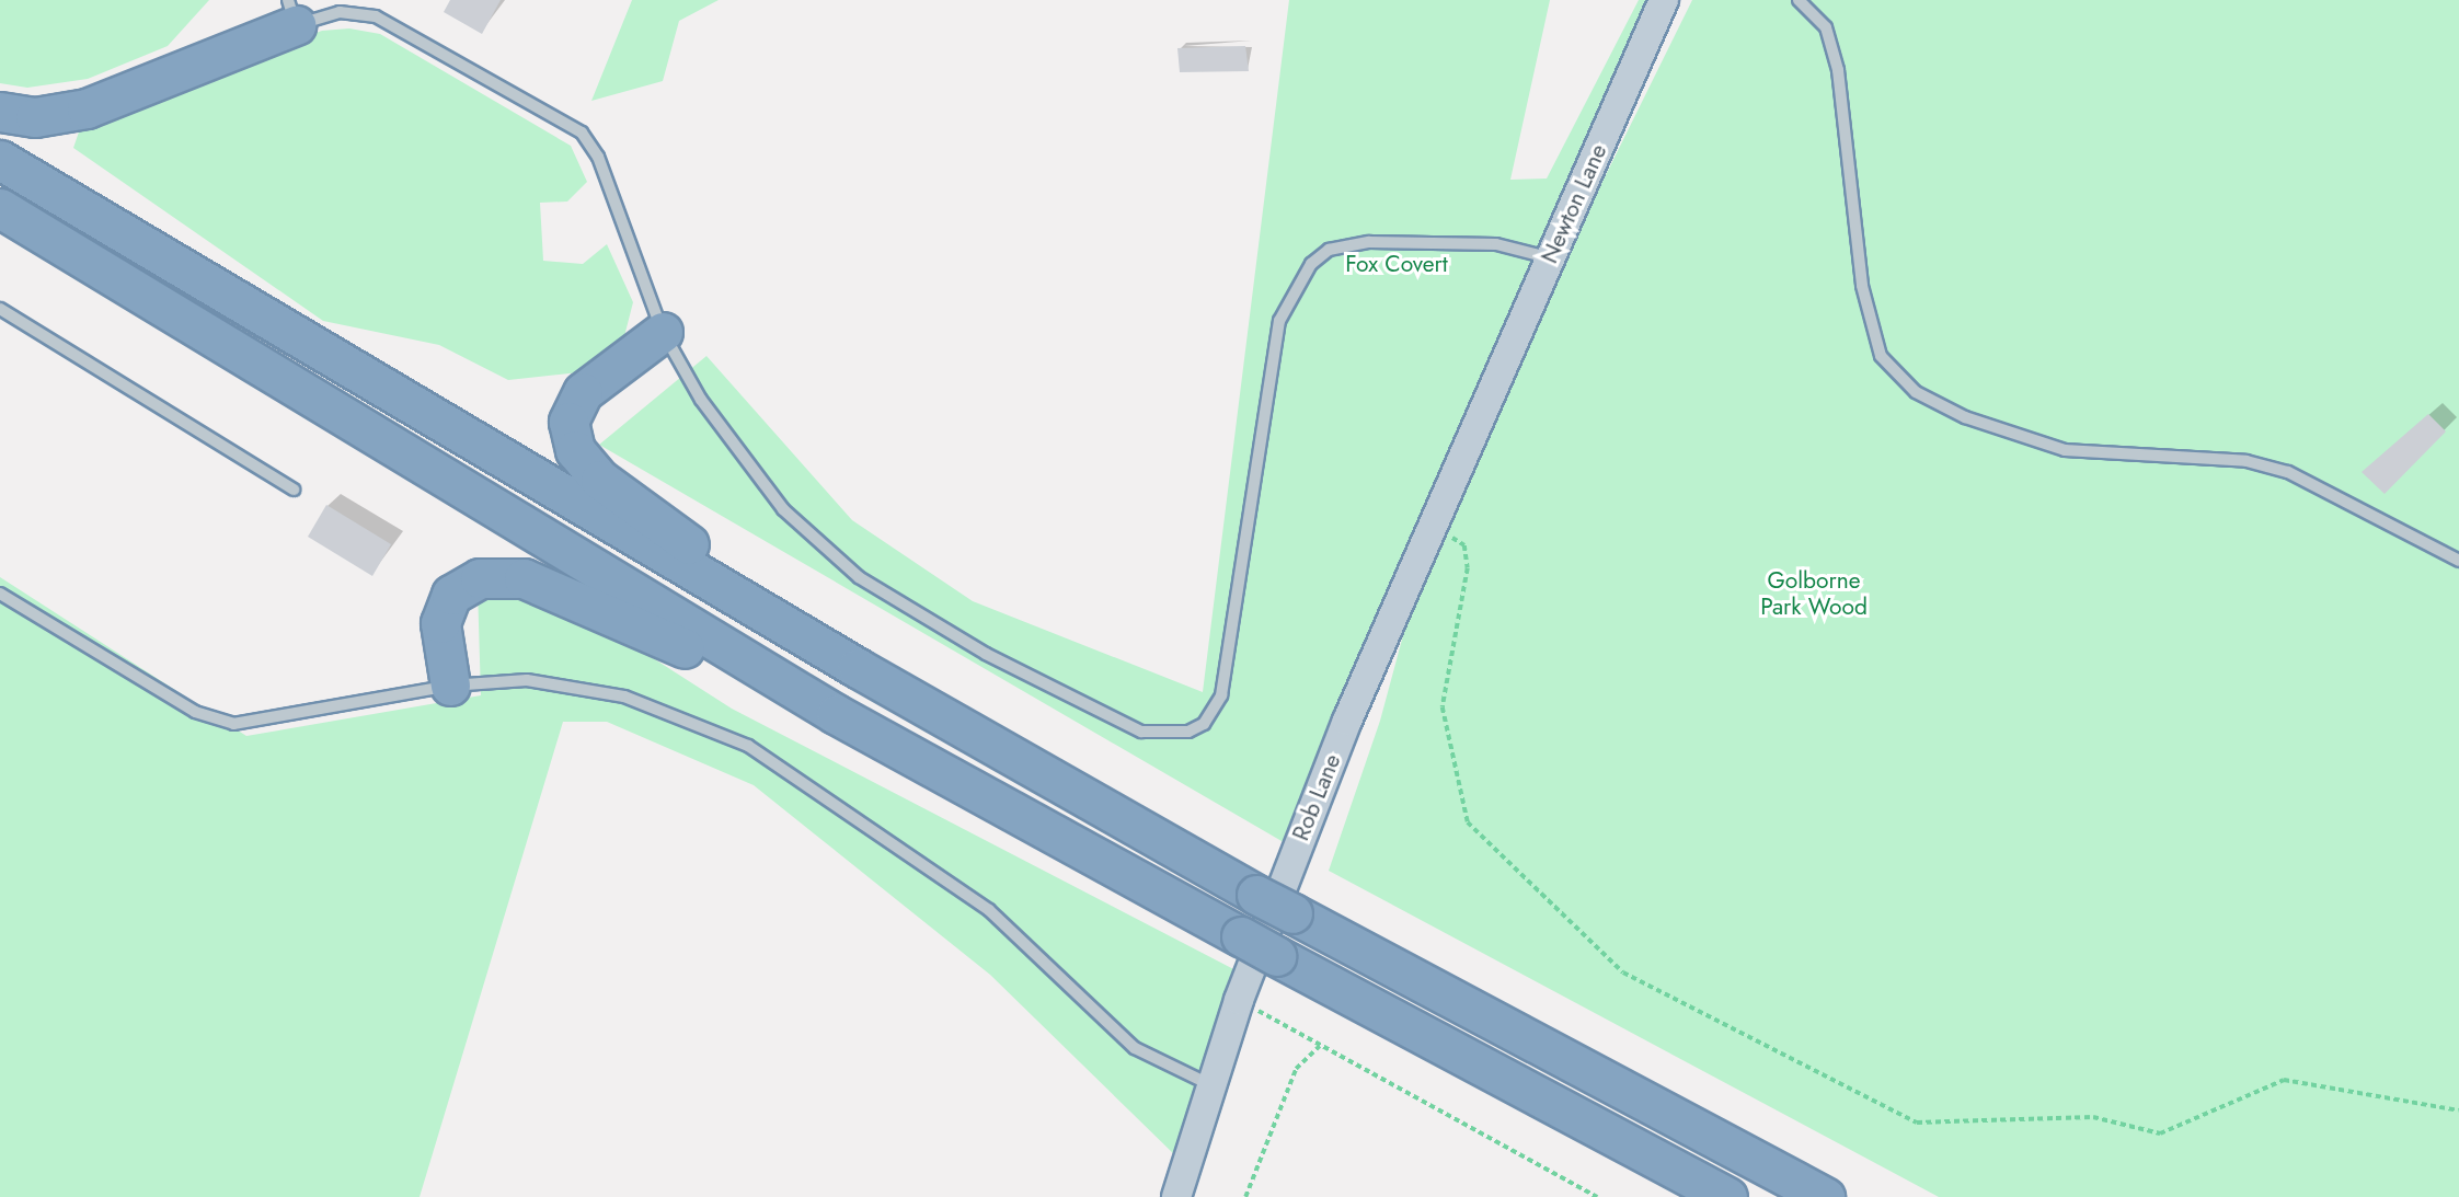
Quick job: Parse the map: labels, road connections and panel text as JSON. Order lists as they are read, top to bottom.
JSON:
{
  "streets": {
    "street": ["Newton Lane", "Rob Lane"]
  },
  "crossings": [
    ["Newton Lane", "Rob Lane"]
  ],
  "parks": ["Fox Covert", "Golborne Park Wood"]
}
